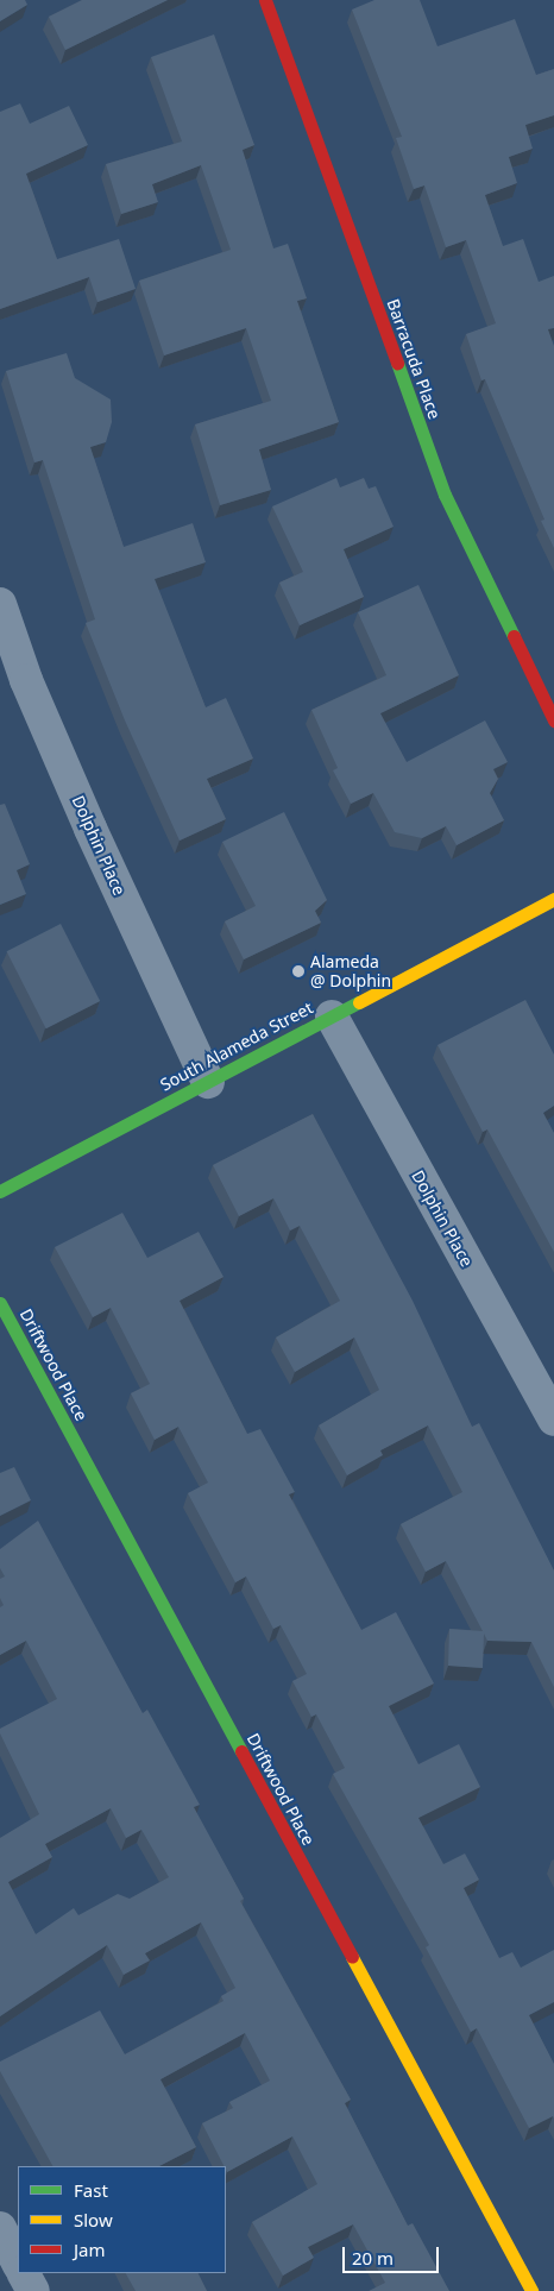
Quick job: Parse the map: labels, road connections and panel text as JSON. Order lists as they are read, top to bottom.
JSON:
{
  "streets": {
    "street": [
      "Barracuda Place",
      "Dolphin Place",
      "South Alameda Street",
      "Driftwood Place"
    ]
  },
  "crossings": [
    ["Dolphin Place", "South Alameda Street"]
  ],
  "places": ["Alameda @ Dolphin"],
  "legend": ["Fast", "Slow", "Jam"],
  "scale_bar": "20 m"
}
